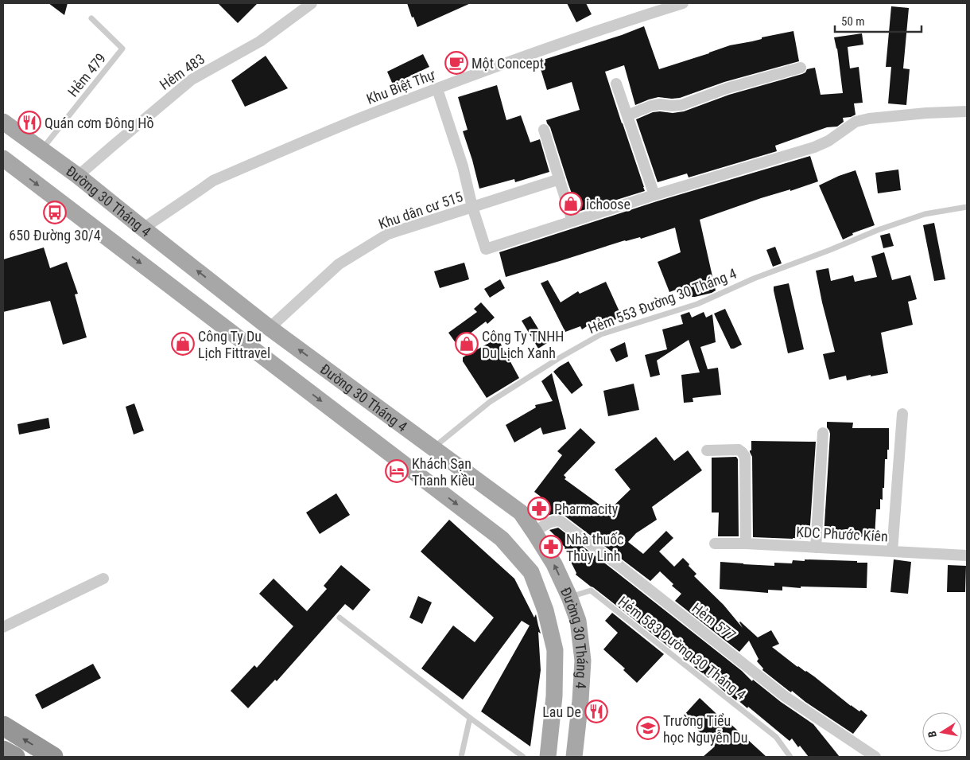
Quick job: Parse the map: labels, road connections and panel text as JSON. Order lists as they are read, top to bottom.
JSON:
{
  "streets": {
    "main road": ["Đường 30 Tháng 4"],
    "street": [
      "Hẻm 483",
      "Khu Biệt Thự",
      "Khu dân cư 515",
      "KDC Phước Kiên",
      "Hẻm 577"
    ],
    "lane": ["Hẻm 479", "Hẻm 553 Đường 30 Tháng 4", "Hẻm 583 Đường 30 Tháng 4"]
  },
  "crossings": [
    ["Hẻm 483", "Đường 30 Tháng 4"],
    ["Hẻm 479", "Đường 30 Tháng 4"],
    ["Khu Biệt Thự", "Đường 30 Tháng 4"],
    ["Đường 30 Tháng 4", "Khu dân cư 515"],
    ["Đường 30 Tháng 4", "Hẻm 553 Đường 30 Tháng 4"],
    ["Đường 30 Tháng 4", "Hẻm 577"],
    ["Đường 30 Tháng 4", "Hẻm 583 Đường 30 Tháng 4"]
  ],
  "places": {
    "cafe": ["Một Concept"],
    "restaurant": ["Quán cơm Đông Hồ", "Lau De"],
    "shop": ["ichoose", "Công Ty Du Lịch Fittravel", "Công Ty TNHH Du Lịch Xanh"],
    "bus stop": ["650 Đường 30/4"],
    "hotel": ["Khách Sạn Thanh Kiều"],
    "pharmacy": ["Pharmacity", "Nhà thuốc Thùy Linh"],
    "school or university": ["Trường Tiểu học Nguyễn Du"]
  },
  "scale_bar": "50 m",
  "north": "left"
}
